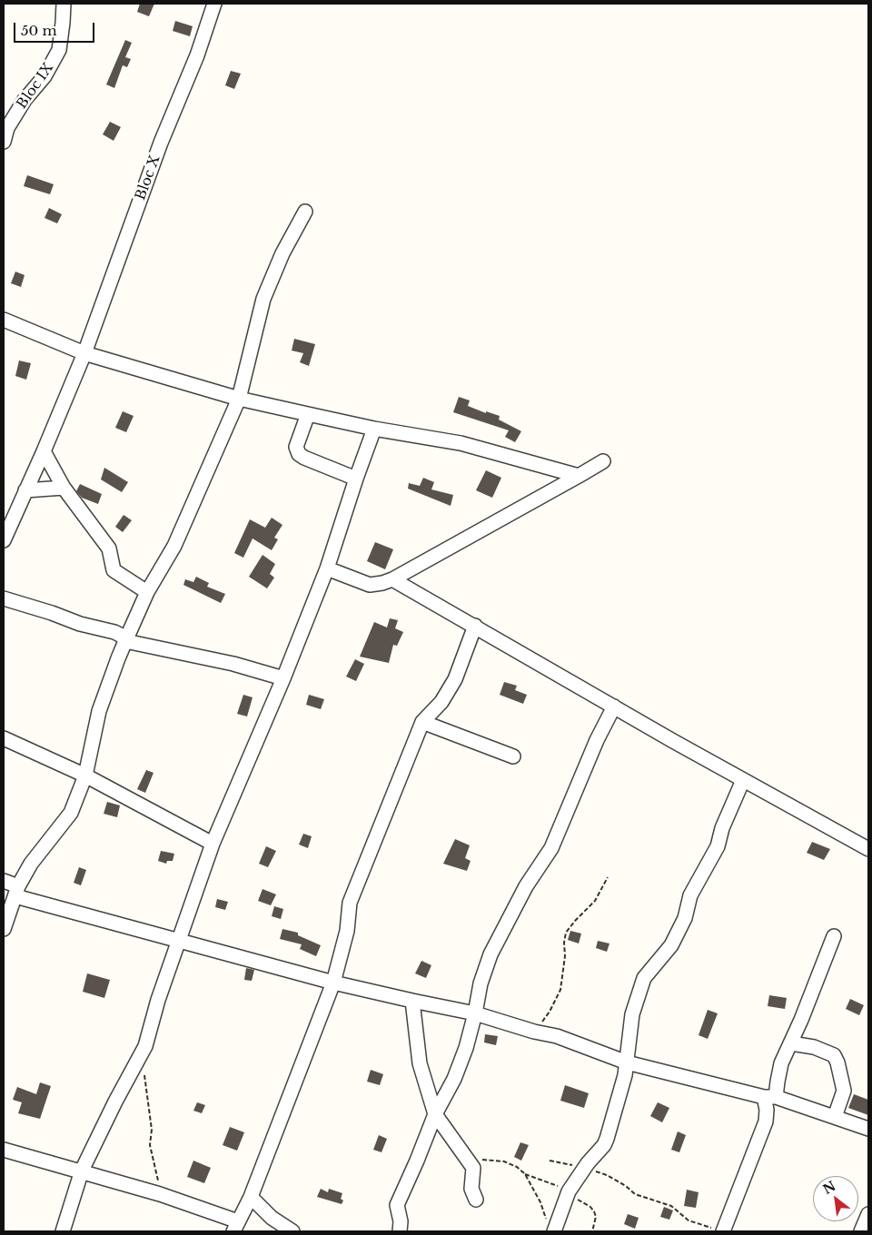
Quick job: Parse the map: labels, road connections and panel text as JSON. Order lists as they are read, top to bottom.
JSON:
{
  "streets": {
    "street": ["Bloc IX", "Bloc X"]
  },
  "scale_bar": "50 m",
  "north": "top left"
}
